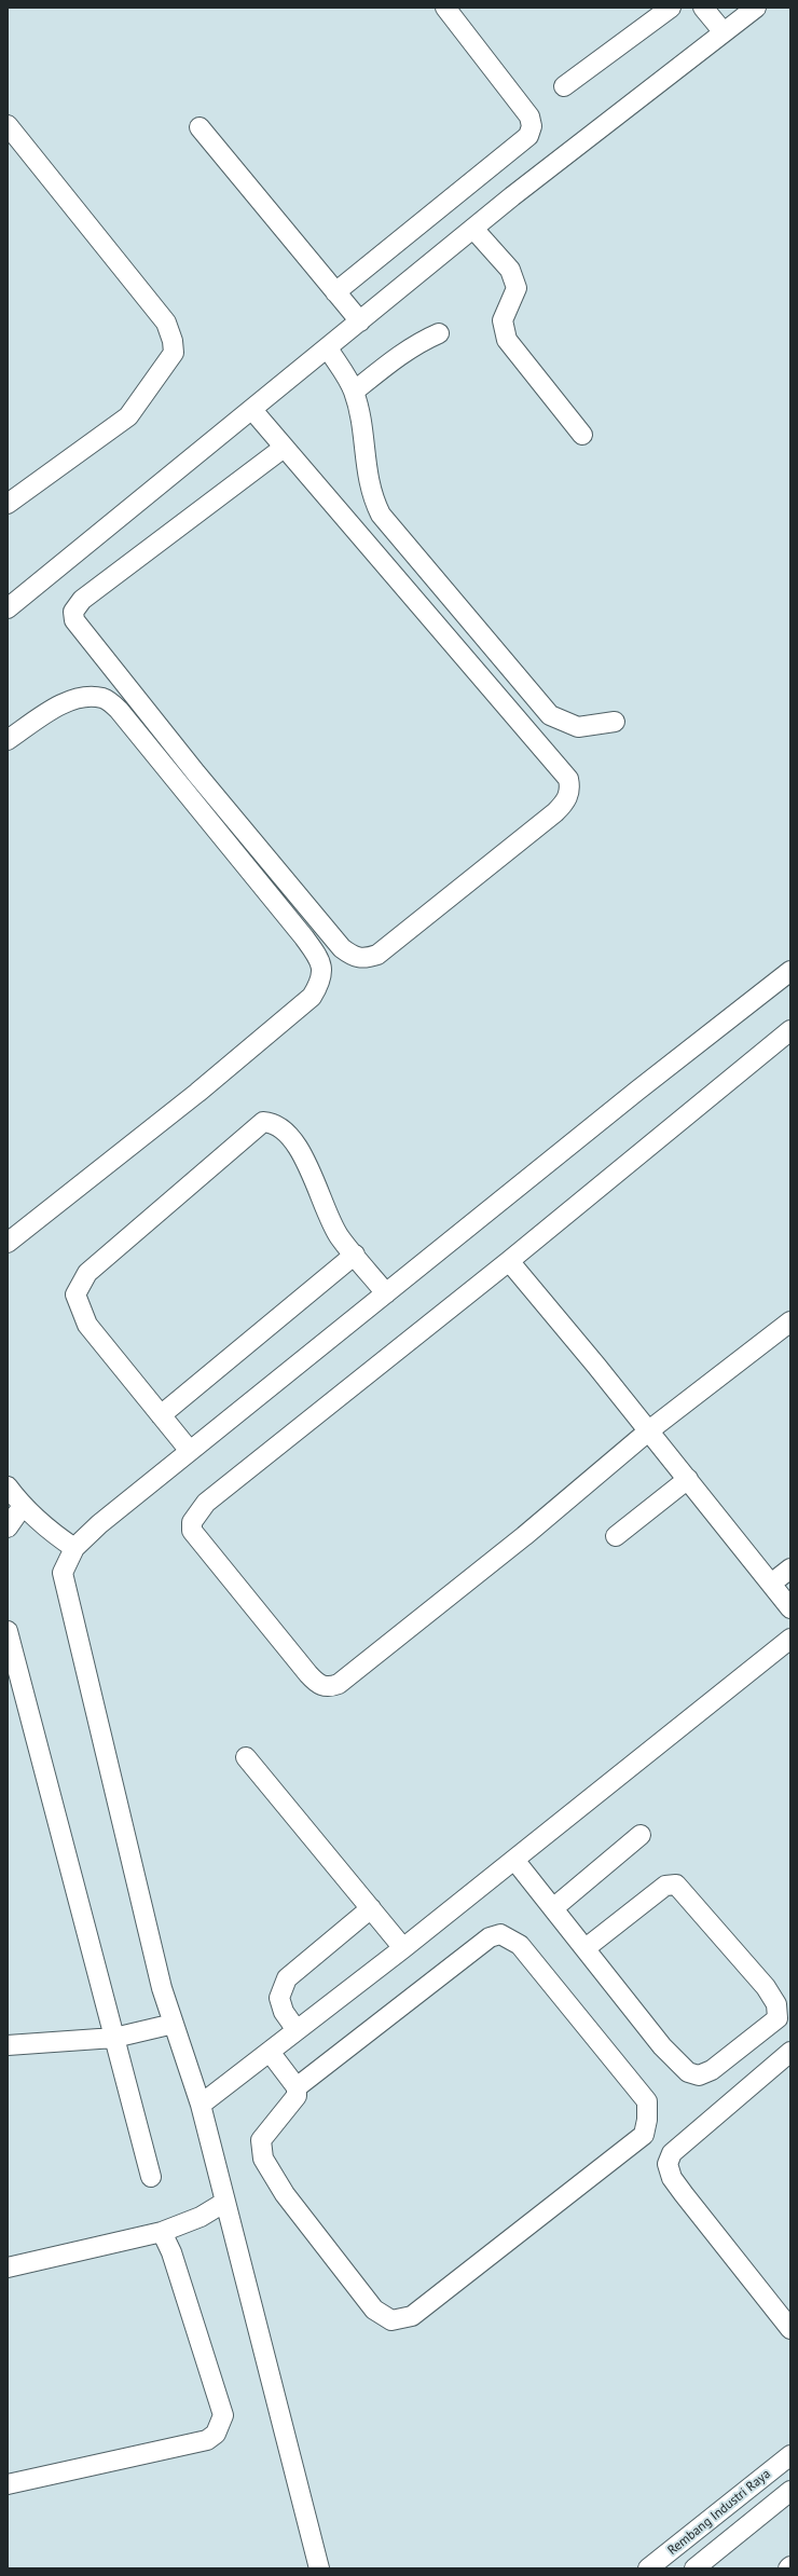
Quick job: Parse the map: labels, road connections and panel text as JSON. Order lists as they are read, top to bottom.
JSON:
{
  "streets": {
    "street": ["Rembang Industri Raya"]
  }
}
